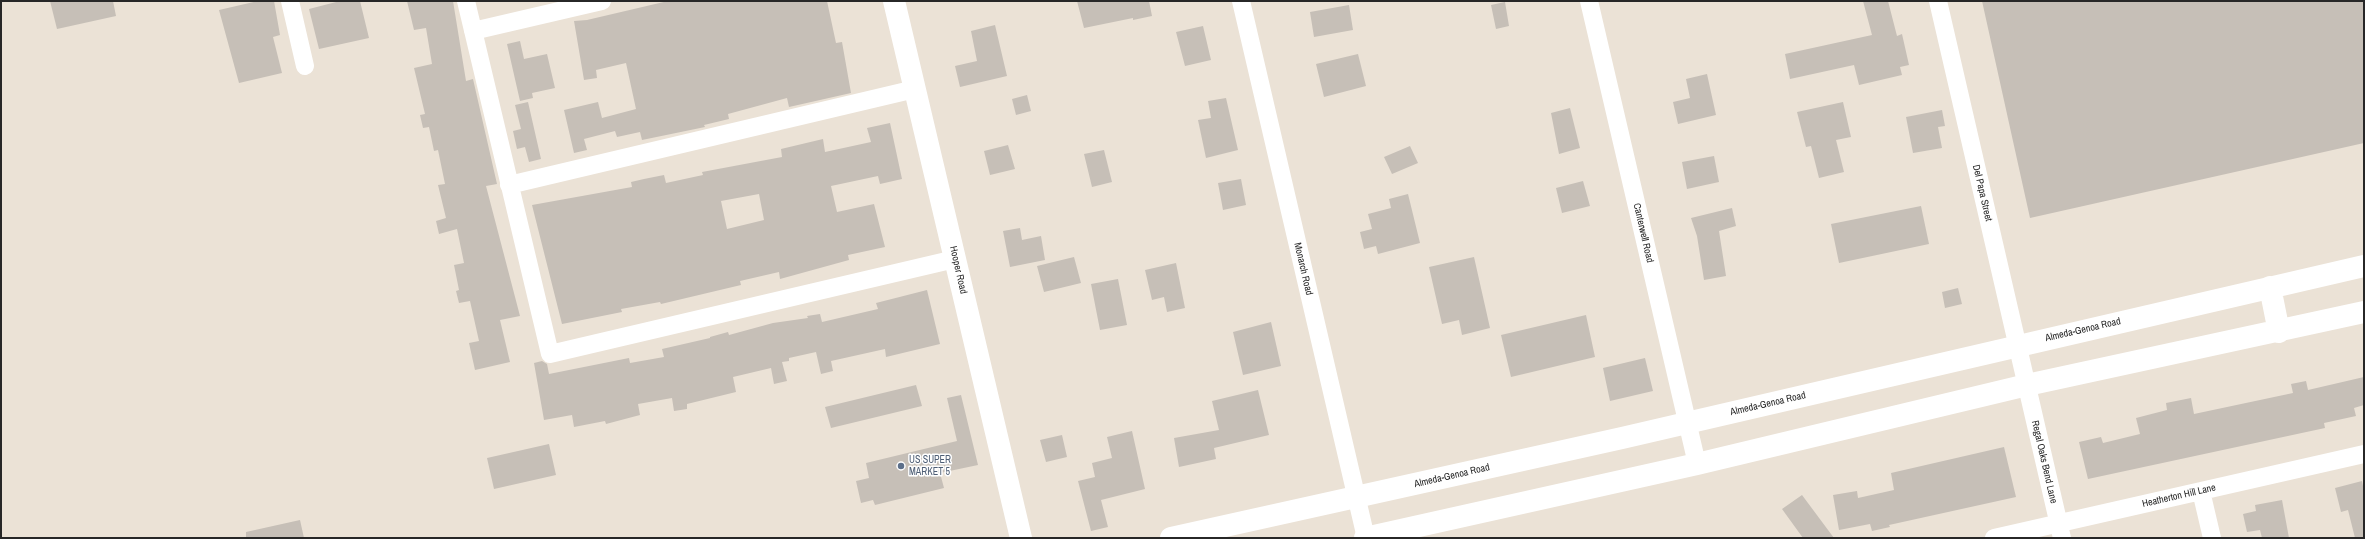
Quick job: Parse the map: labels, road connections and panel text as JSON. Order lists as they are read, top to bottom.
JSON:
{
  "streets": {
    "main road": ["Hooper Road", "Almeda-Genoa Road"],
    "street": [
      "Del Papa Street",
      "Canterwell Road",
      "Monarch Road",
      "Regal Oaks Bend Lane",
      "Heatherton Hill Lane"
    ]
  },
  "crossings": [
    ["Del Papa Street", "Almeda-Genoa Road"],
    ["Del Papa Street", "Regal Oaks Bend Lane"],
    ["Canterwell Road", "Almeda-Genoa Road"],
    ["Monarch Road", "Almeda-Genoa Road"],
    ["Regal Oaks Bend Lane", "Heatherton Hill Lane"]
  ],
  "places": ["US SUPER MARKET 5"]
}
